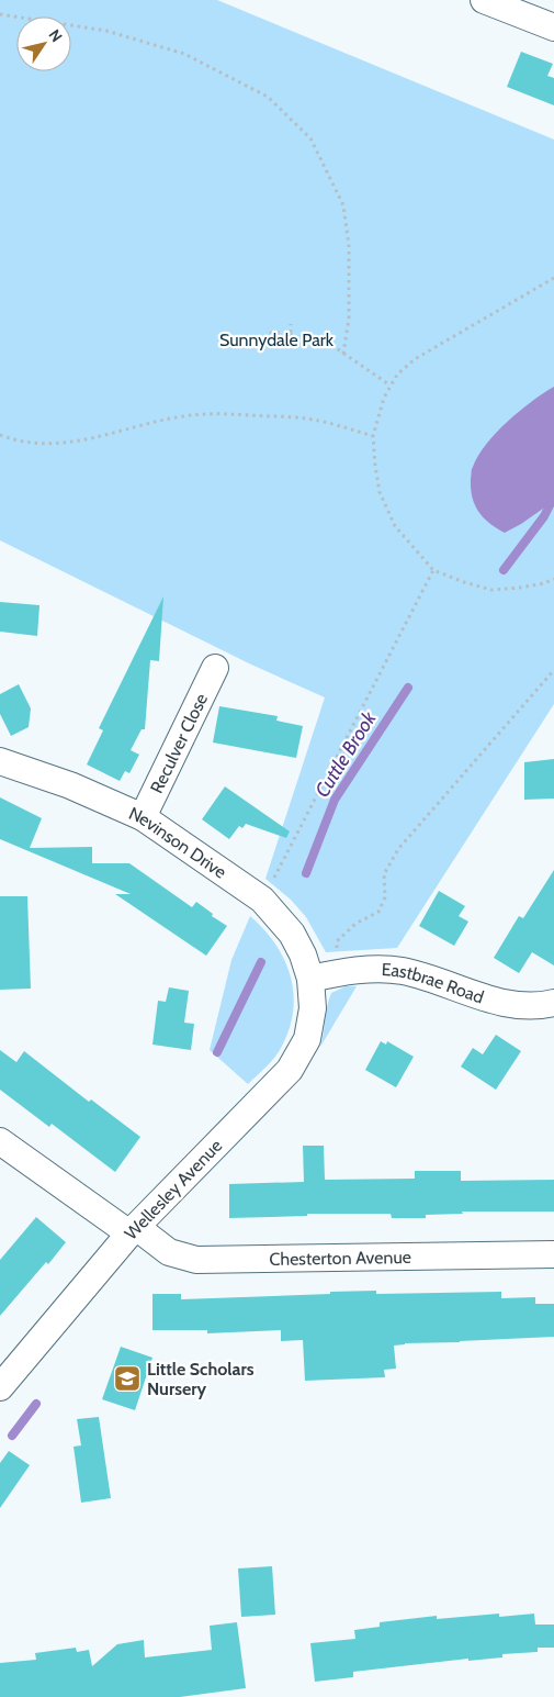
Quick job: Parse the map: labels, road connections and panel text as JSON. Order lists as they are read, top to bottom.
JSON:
{
  "streets": {
    "street": [
      "Reculver Close",
      "Nevinson Drive",
      "Eastbrae Road",
      "Wellesley Avenue",
      "Chesterton Avenue"
    ]
  },
  "crossings": [
    ["Reculver Close", "Nevinson Drive"],
    ["Nevinson Drive", "Eastbrae Road"],
    ["Nevinson Drive", "Wellesley Avenue"],
    ["Eastbrae Road", "Wellesley Avenue"],
    ["Wellesley Avenue", "Chesterton Avenue"]
  ],
  "water": ["Cuttle Brook"],
  "parks": ["Sunnydale Park"],
  "places": {
    "school or university": ["Little Scholars Nursery"]
  },
  "north": "top right"
}
